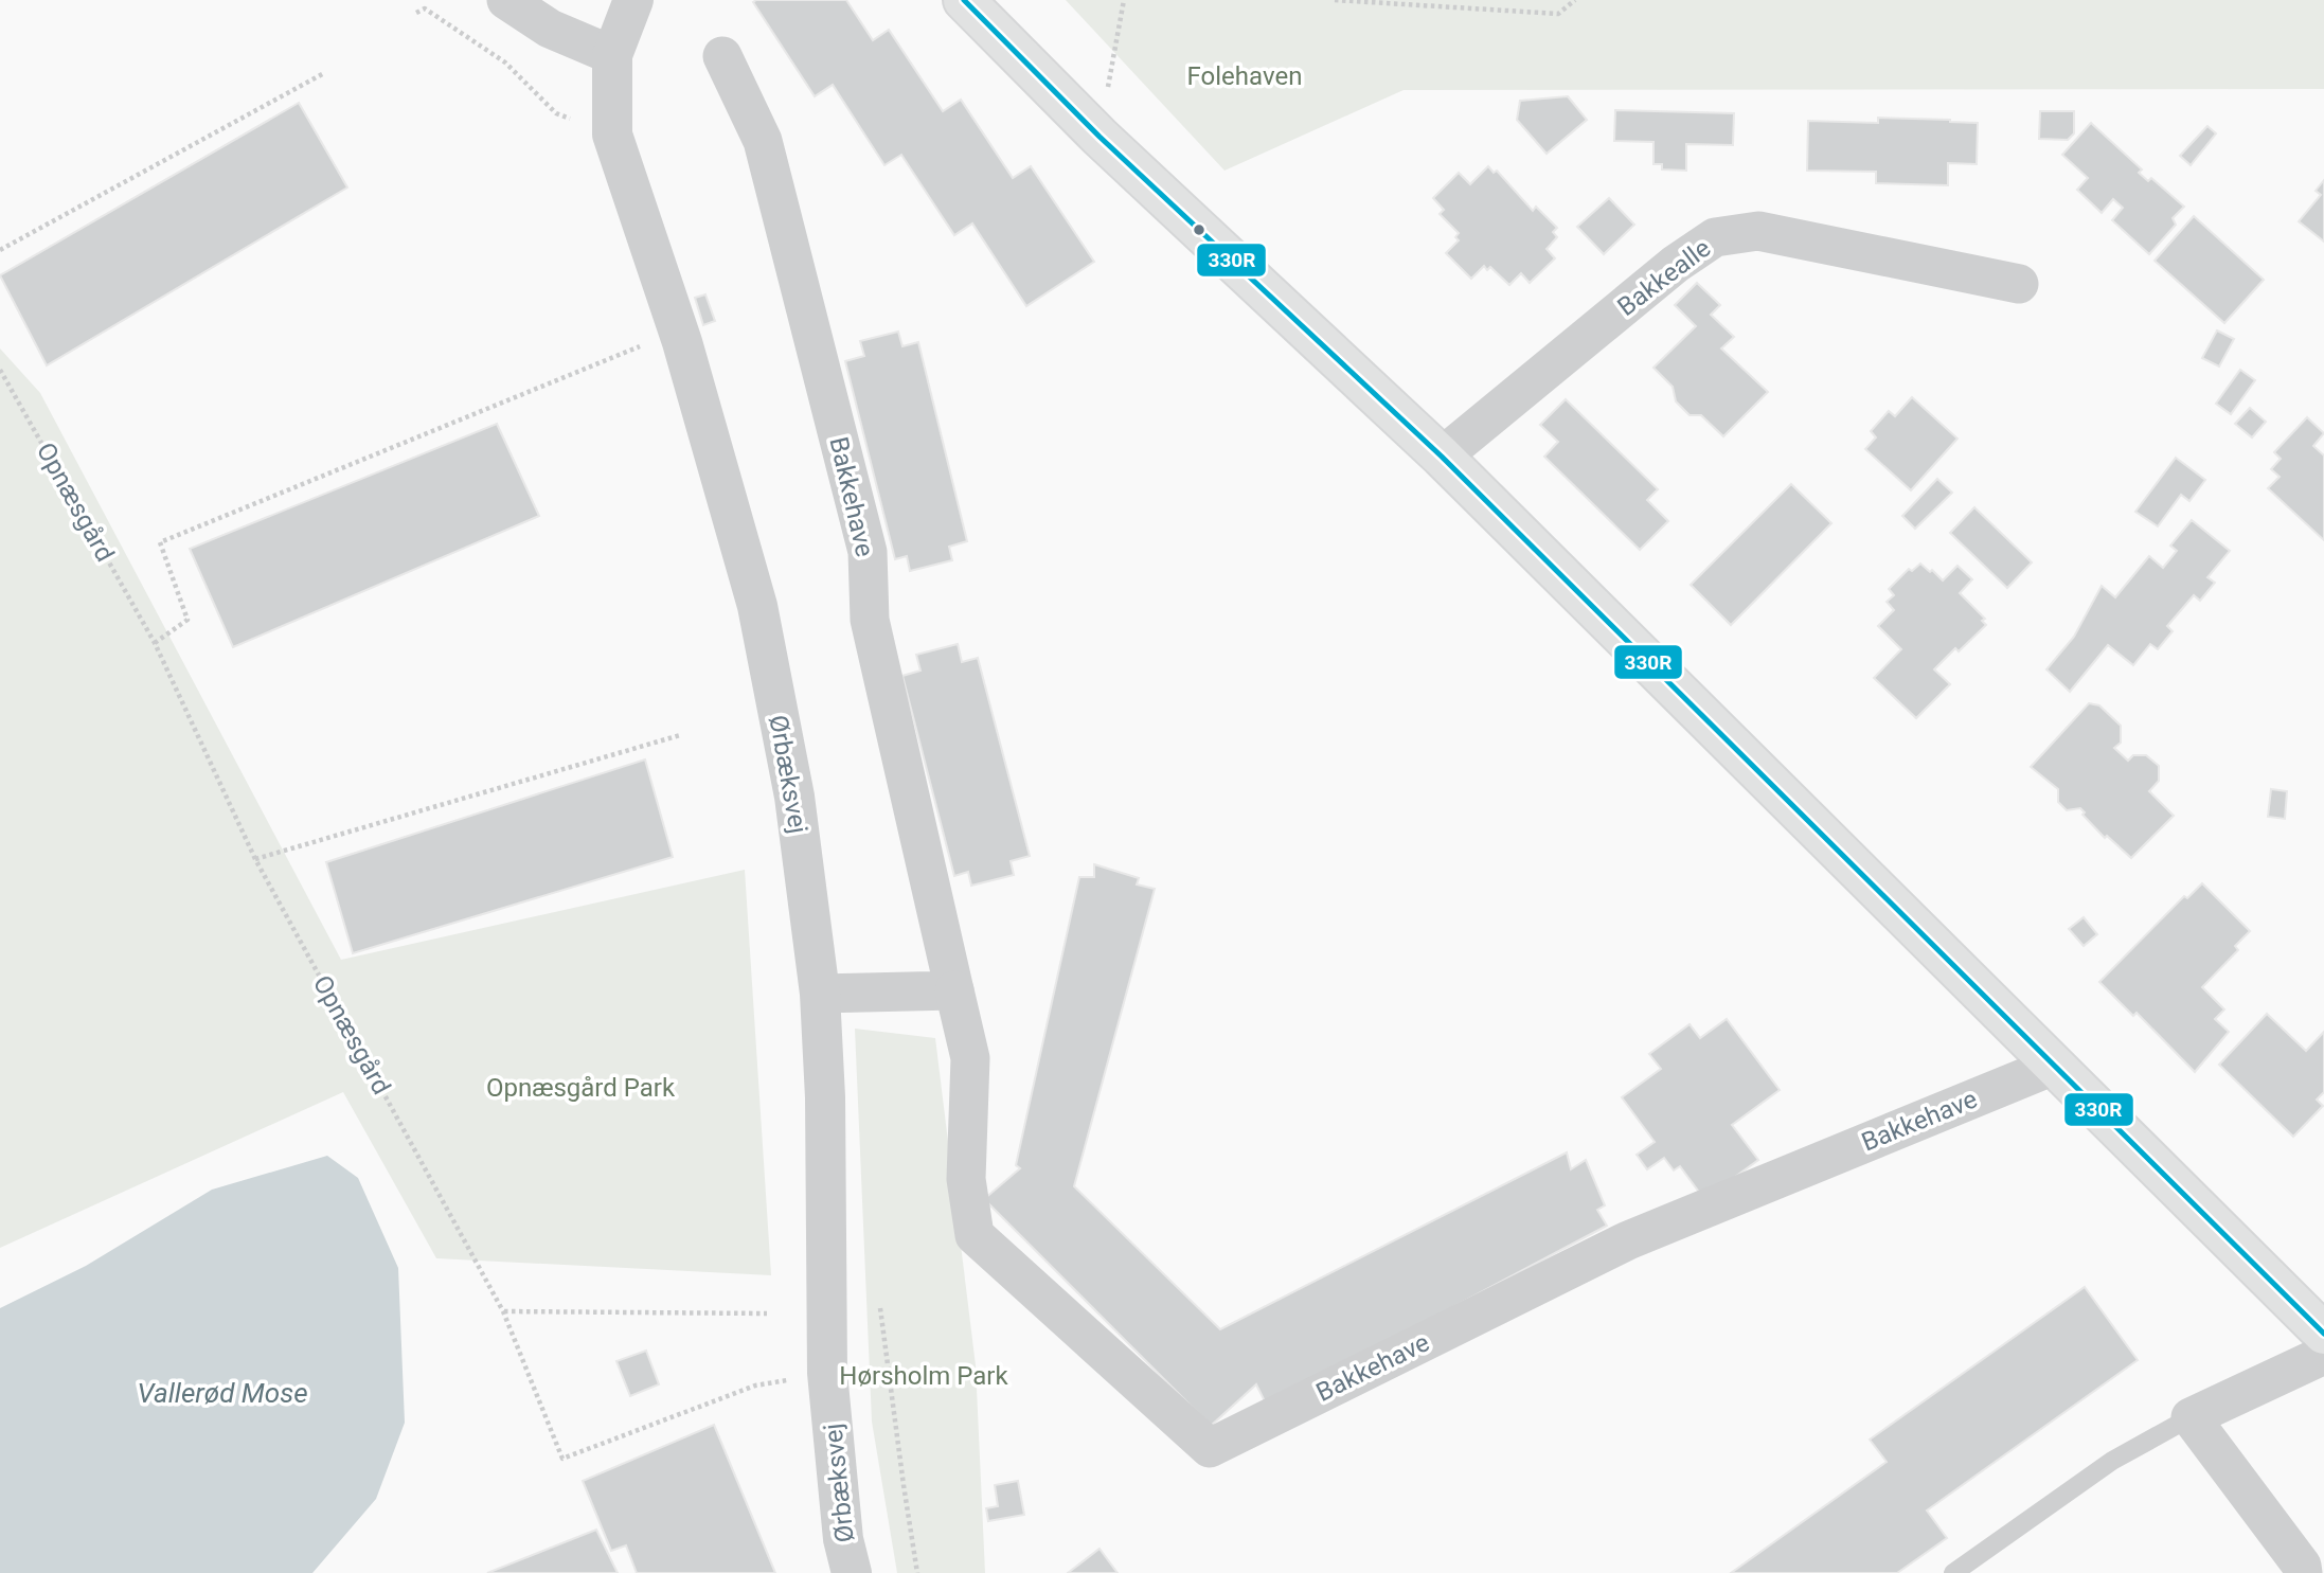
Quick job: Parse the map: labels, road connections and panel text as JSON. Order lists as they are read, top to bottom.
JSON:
{
  "streets": {
    "street": ["Bakkealle", "Bakkehave", "Ørbæksvej"],
    "path": ["Opnæsgård"]
  },
  "crossings": [
    ["Opnæsgård", "Ørbæksvej"]
  ],
  "water": ["Vallerød Mose"],
  "parks": ["Folehaven", "Opnæsgård Park", "Hørsholm Park"],
  "lines": ["transit line 330R"]
}
